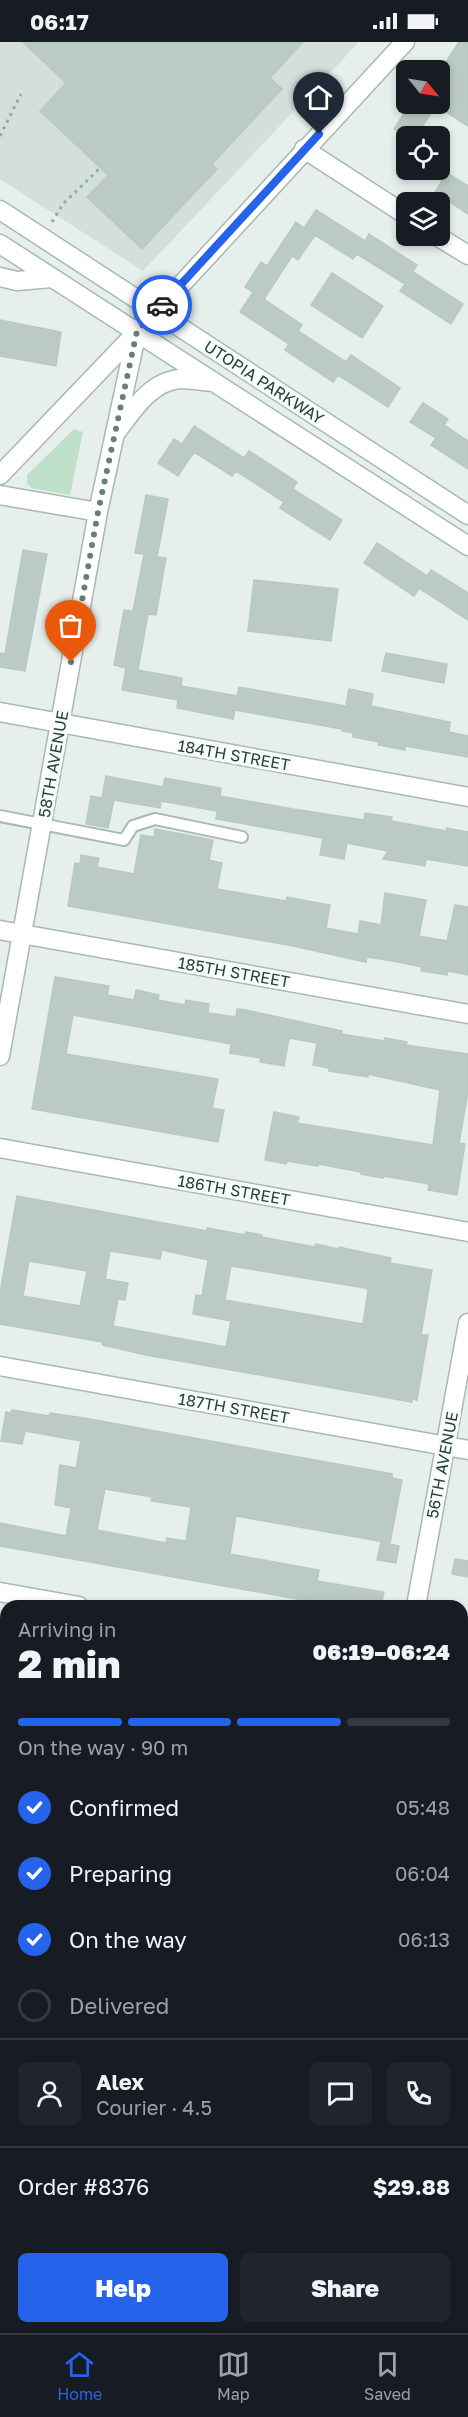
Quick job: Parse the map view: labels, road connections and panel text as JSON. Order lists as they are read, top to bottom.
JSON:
{
  "streets": {
    "street": [
      "UTOPIA PARKWAY",
      "184TH STREET",
      "58TH AVENUE",
      "185TH STREET",
      "186TH STREET",
      "187TH STREET",
      "56TH AVENUE"
    ]
  },
  "crossings": [
    ["UTOPIA PARKWAY", "58TH AVENUE"],
    ["184TH STREET", "58TH AVENUE"],
    ["58TH AVENUE", "185TH STREET"],
    ["187TH STREET", "56TH AVENUE"]
  ],
  "north": "bottom right",
  "page": {
    "status": "06:17",
    "heading": ["2 min", "Arriving in", "06:19–06:24"],
    "panel": [
      "Alex",
      "Courier · 4.5",
      "Order #8376",
      "$29.88"
    ],
    "bar": "On the way · 90 m",
    "list": [
      ["Confirmed", "05:48"],
      ["Preparing", "06:04"],
      ["On the way", "06:13"],
      "Delivered"
    ],
    "buttons": ["Help", "Share"],
    "tabs": ["Home", "Map", "Saved"]
  }
}
